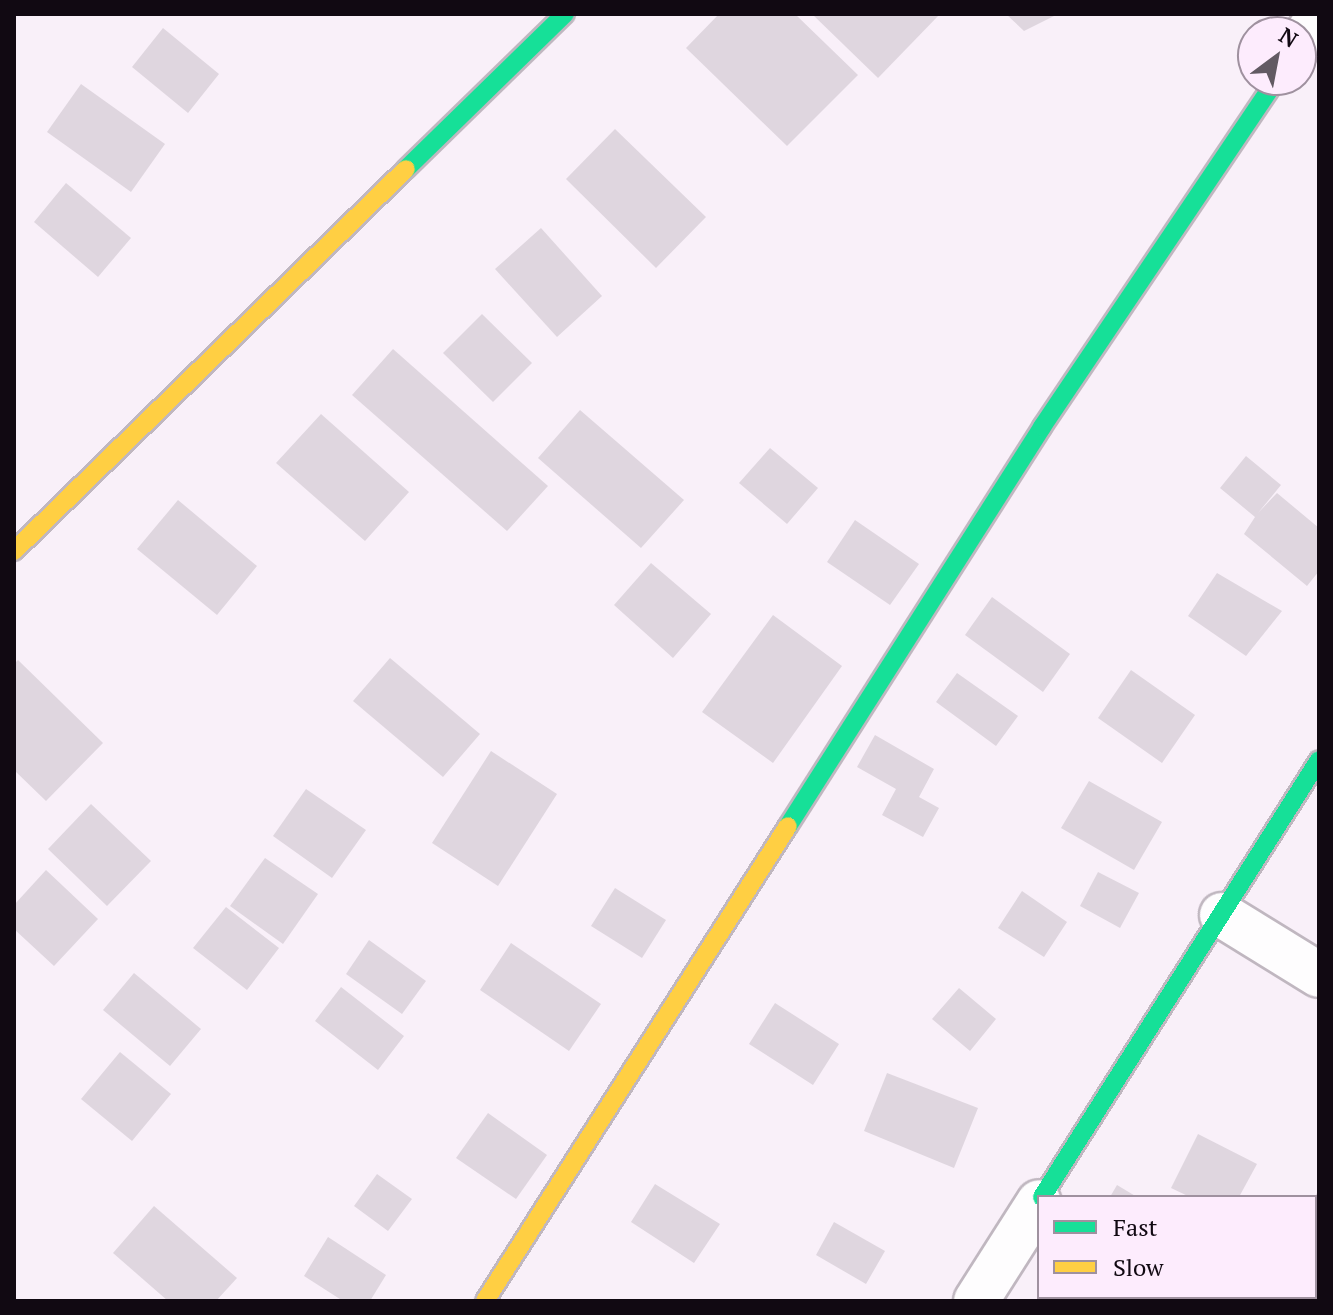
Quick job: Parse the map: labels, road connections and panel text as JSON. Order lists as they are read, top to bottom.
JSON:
{
  "legend": ["Fast", "Slow"],
  "north": "top right"
}
